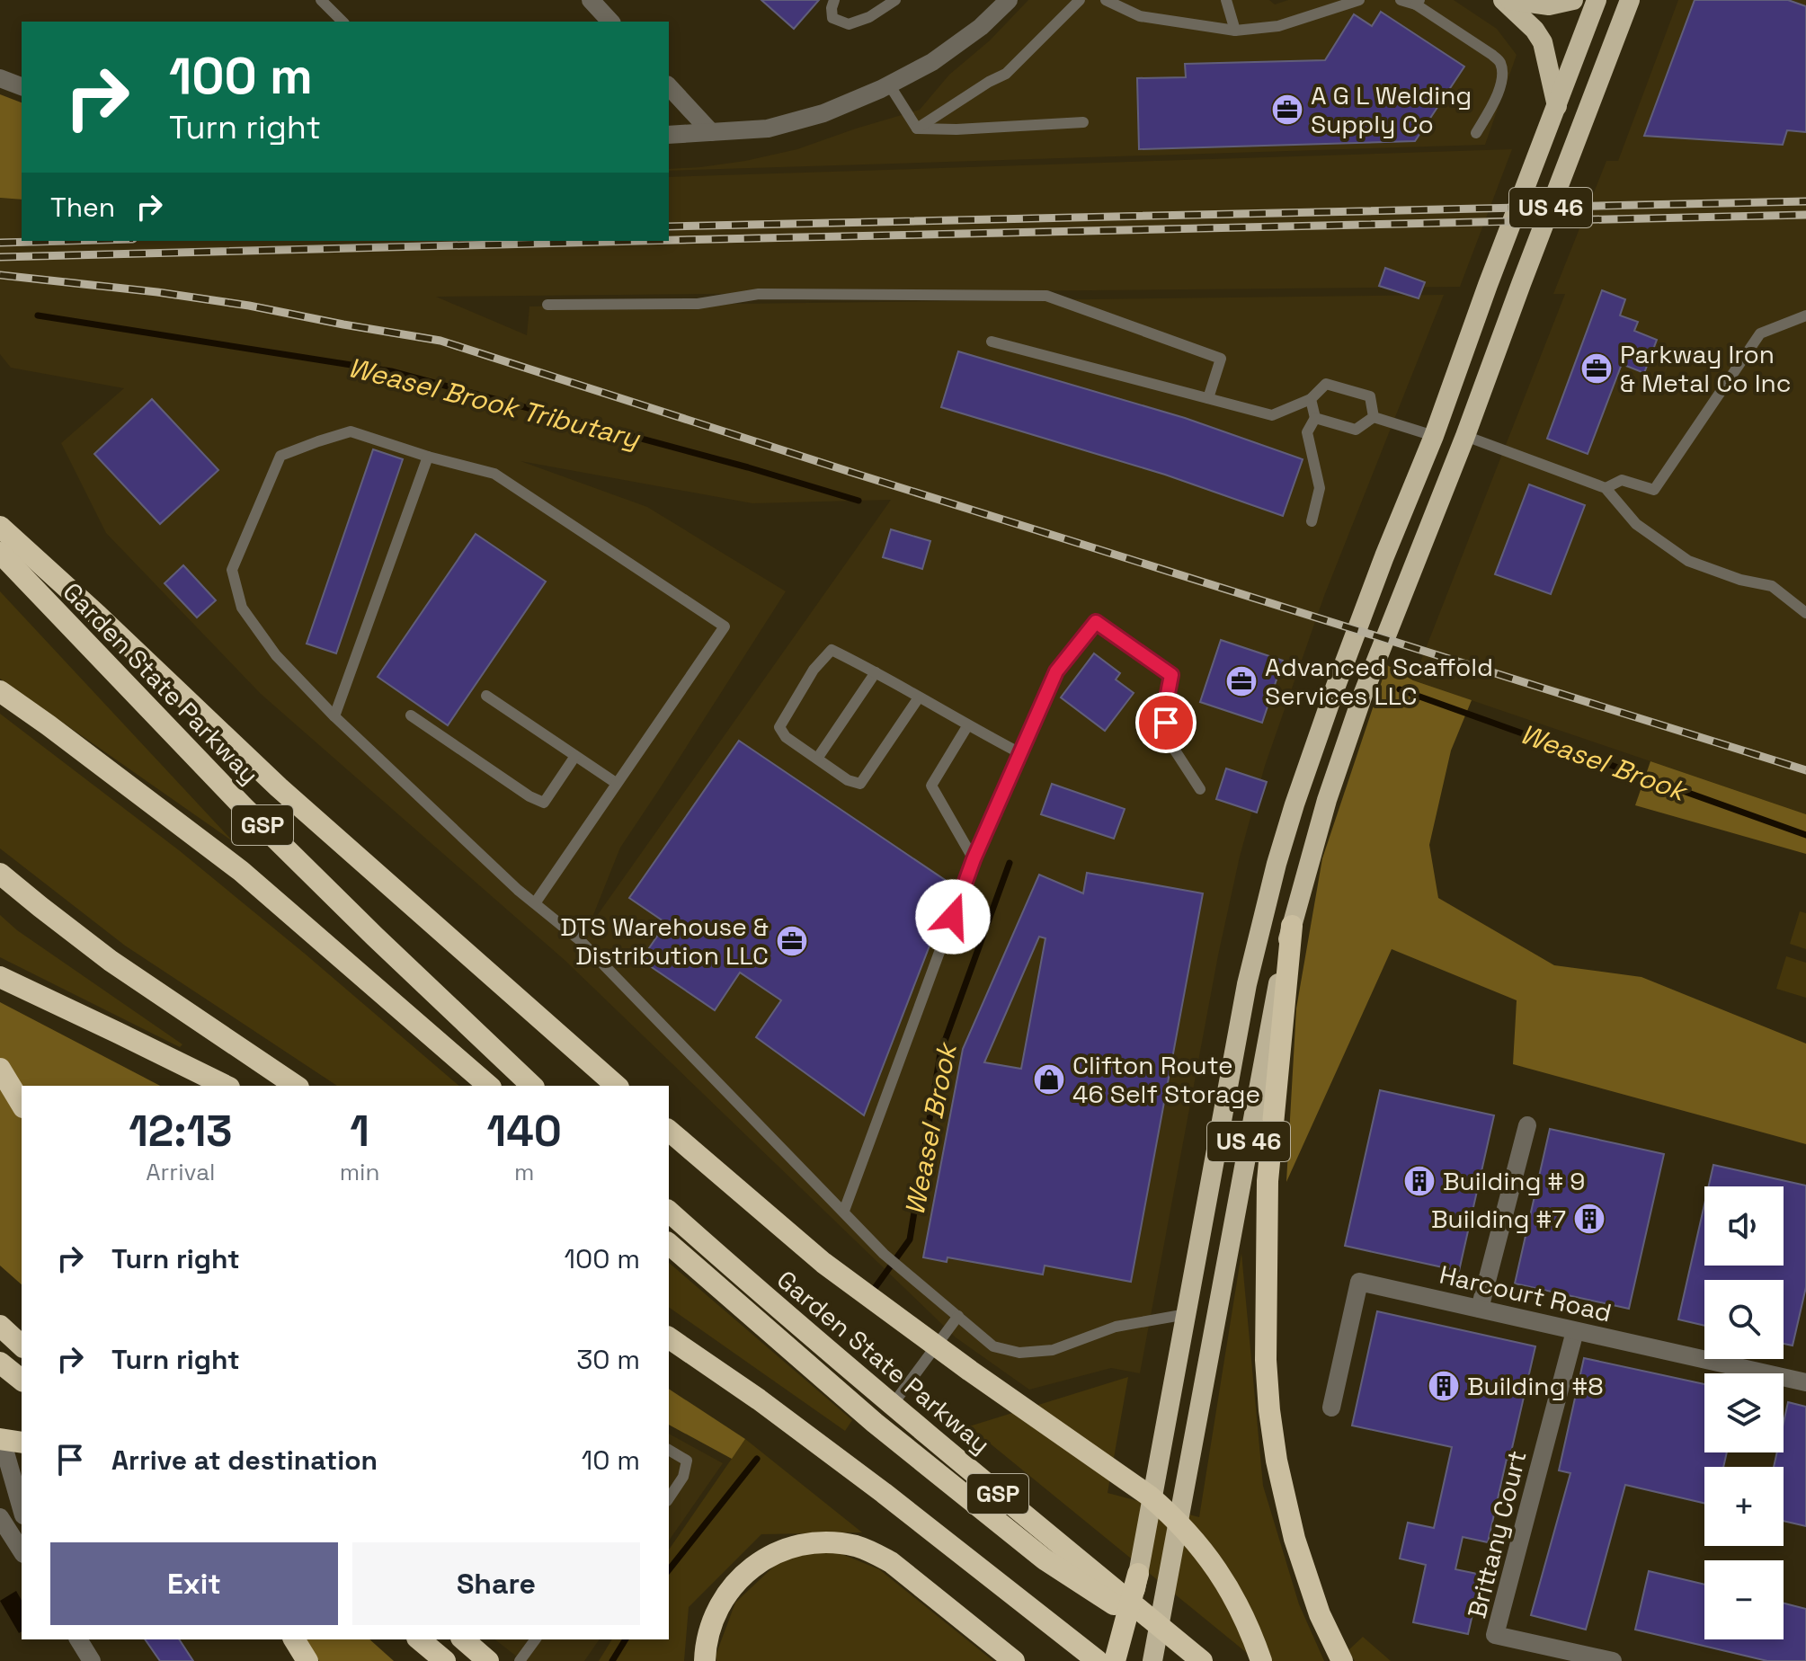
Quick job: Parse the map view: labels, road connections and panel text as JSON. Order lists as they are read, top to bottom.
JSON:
{
  "streets": {
    "highway": ["US 46", "Garden State Parkway", "GSP"],
    "street": ["Harcourt Road", "Brittany Court"]
  },
  "crossings": [
    ["Harcourt Road", "Brittany Court"]
  ],
  "water": ["Weasel Brook Tributary", "Weasel Brook"],
  "places": {
    "office": [
      "A G L Welding Supply Co",
      "Parkway Iron & Metal Co Inc",
      "Advanced Scaffold Services LLC",
      "DTS Warehouse & Distribution LLC"
    ],
    "shop": ["Clifton Route 46 Self Storage"],
    "building": ["Building # 9", "Building #7", "Building #8"]
  },
  "page": {
    "turn": ["100 m", "Turn right"],
    "then": "Then",
    "eta": [
      "12:13",
      "Arrival",
      "1",
      "min",
      "140",
      "m"
    ],
    "map_buttons": ["+", "−"],
    "list": [
      {
        "name": "Turn right",
        "value": "100 m"
      },
      {
        "name": "Turn right",
        "value": "30 m"
      },
      {
        "name": "Arrive at destination",
        "value": "10 m"
      }
    ],
    "buttons": ["Exit", "Share"]
  }
}
